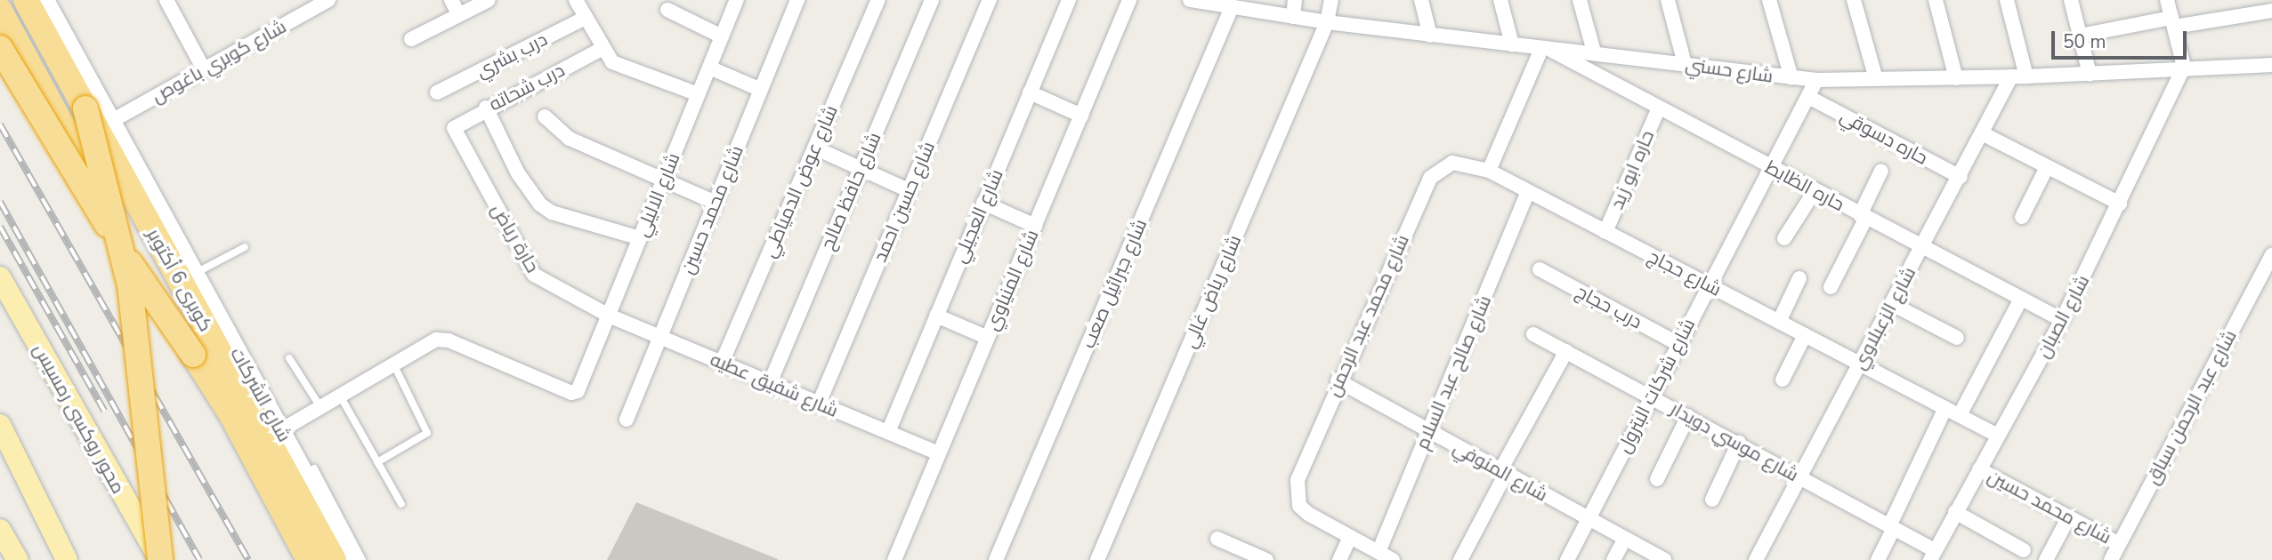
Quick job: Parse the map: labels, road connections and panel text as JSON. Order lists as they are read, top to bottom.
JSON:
{
  "streets": {
    "highway": ["كوبرى 6 أكتوبر"],
    "main road": ["شارع الشركات", "محور روكسى رمسيس"],
    "street": [
      "درب بشري",
      "شارع كوبري باغوص",
      "شارع حسني",
      "درب شحاته",
      "حاره دسوقي",
      "حاره ابو زيد",
      "شارع عوض الدمياطي",
      "حاره الظابط",
      "شارع حافظ صالح",
      "شارع الاليلي",
      "شارع حسين احمد",
      "شارع محمد حسين",
      "شارع العجيلي",
      "حارة رياض",
      "شارع حجاج",
      "شارع المنياوي",
      "شارع جبرائيل صعب",
      "شارع رياض غالي",
      "درب حجاج",
      "شارع محمد عبد الرحمن",
      "شارع الصبان",
      "شارع الزعبلاوي",
      "شارع صالح عبد السلام",
      "شارع شفيق عطيه",
      "شارع شركات البترول",
      "شارع عبد الرحمن سباق",
      "شارع موسي دويدار",
      "شارع المنوفي"
    ]
  },
  "crossings": [
    ["شارع كوبري باغوص", "شارع الشركات"],
    ["شارع حسني", "حاره الظابط"],
    ["شارع حسني", "شارع جبرائيل صعب"],
    ["شارع حسني", "شارع رياض غالي"],
    ["شارع حسني", "شارع الصبان"],
    ["شارع حسني", "شارع الزعبلاوي"],
    ["شارع حسني", "شارع شركات البترول"],
    ["درب شحاته", "حارة رياض"],
    ["حاره دسوقي", "شارع الزعبلاوي"],
    ["حاره دسوقي", "شارع شركات البترول"],
    ["حاره ابو زيد", "حاره الظابط"],
    ["حاره ابو زيد", "شارع حجاج"],
    ["شارع عوض الدمياطي", "شارع شفيق عطيه"],
    ["حاره الظابط", "شارع الصبان"],
    ["حاره الظابط", "شارع الزعبلاوي"],
    ["حاره الظابط", "شارع شركات البترول"],
    ["شارع حافظ صالح", "شارع شفيق عطيه"],
    ["شارع الاليلي", "حارة رياض"],
    ["شارع الاليلي", "شارع شفيق عطيه"],
    ["شارع حسين احمد", "شارع شفيق عطيه"],
    ["شارع محمد حسين", "شارع الصبان"],
    ["شارع محمد حسين", "شارع شفيق عطيه"],
    ["شارع محمد حسين", "شارع عبد الرحمن سباق"],
    ["شارع العجيلي", "شارع شفيق عطيه"],
    ["حارة رياض", "شارع شفيق عطيه"],
    ["شارع حجاج", "شارع محمد عبد الرحمن"],
    ["شارع حجاج", "شارع الصبان"],
    ["شارع حجاج", "شارع الزعبلاوي"],
    ["شارع حجاج", "شارع صالح عبد السلام"],
    ["شارع حجاج", "شارع شركات البترول"],
    ["شارع المنياوي", "شارع شفيق عطيه"],
    ["درب حجاج", "شارع شركات البترول"],
    ["شارع محمد عبد الرحمن", "شارع المنوفي"],
    ["شارع الصبان", "شارع موسي دويدار"],
    ["شارع الزعبلاوي", "شارع موسي دويدار"],
    ["شارع صالح عبد السلام", "شارع المنوفي"],
    ["شارع شركات البترول", "شارع موسي دويدار"],
    ["شارع شركات البترول", "شارع المنوفي"]
  ],
  "scale_bar": "50 m"
}
